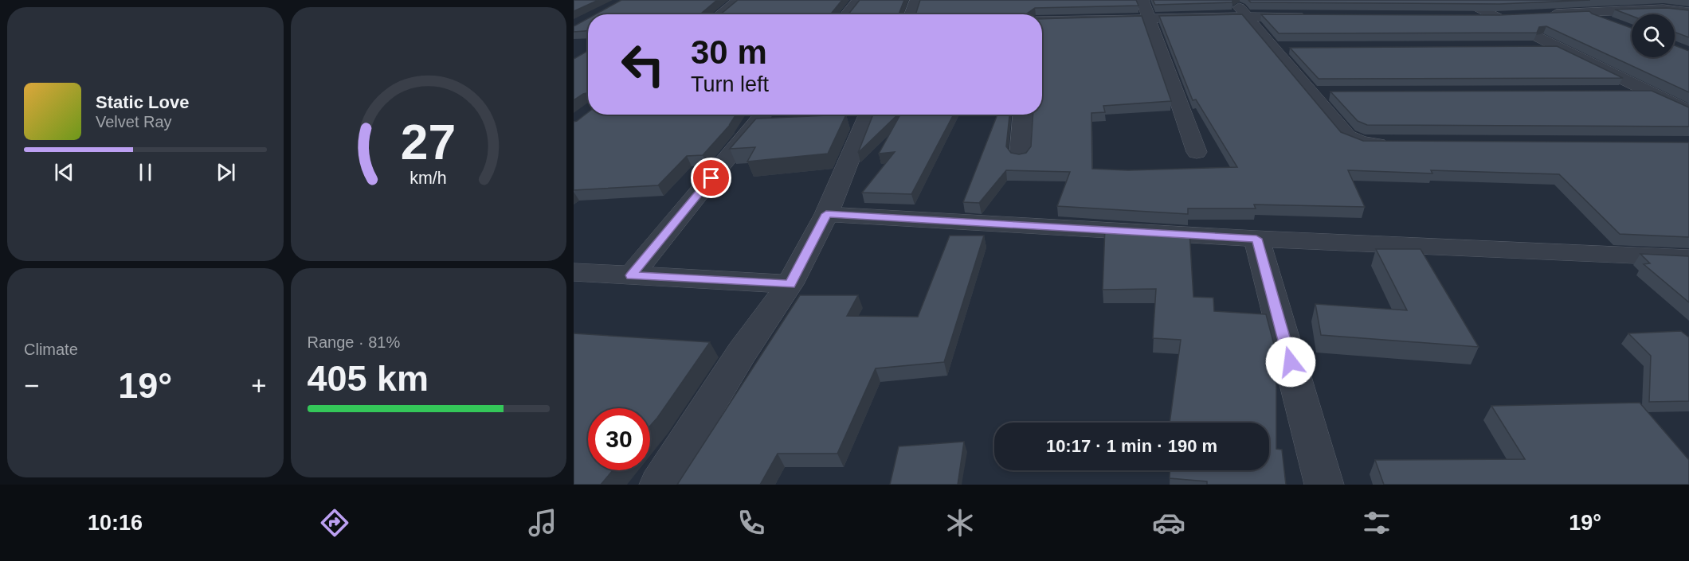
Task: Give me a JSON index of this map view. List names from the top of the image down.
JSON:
{
  "page": {
    "turn": ["30 m", "Turn left"],
    "song": ["Static Love", "Velvet Ray"],
    "tile": [
      "Climate",
      ["Range · 81%", "405 km"]
    ],
    "heat": ["−", "19°", "+"],
    "limit": "30",
    "trip": "10:17 · 1 min · 190 m",
    "tabs": ["10:16", "19°"],
    "gauge": ["27", "km/h"]
  }
}
